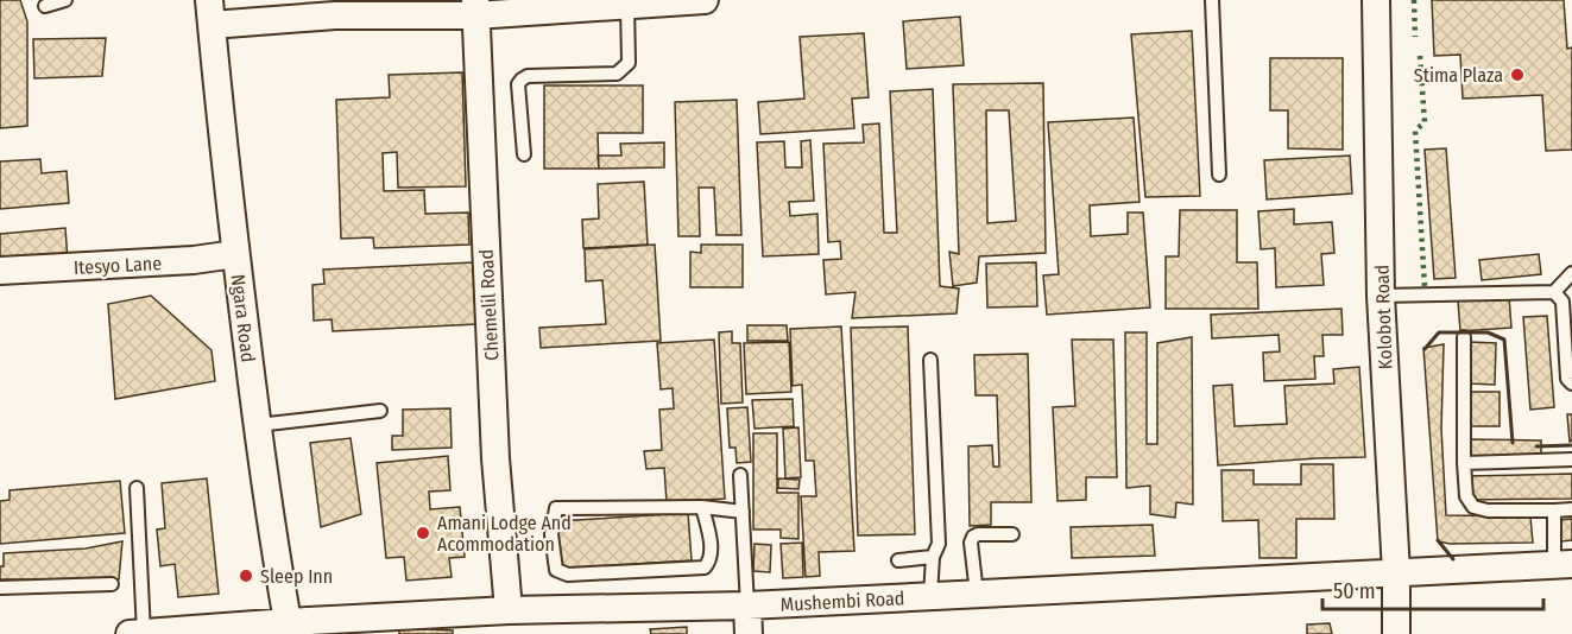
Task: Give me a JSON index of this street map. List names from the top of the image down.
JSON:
{
  "streets": {
    "street": [
      "Itesyo Lane",
      "Chemelil Road",
      "Kolobot Road",
      "Ngara Road",
      "Mushembi Road"
    ]
  },
  "crossings": [
    ["Itesyo Lane", "Ngara Road"],
    ["Chemelil Road", "Mushembi Road"],
    ["Kolobot Road", "Mushembi Road"],
    ["Ngara Road", "Mushembi Road"]
  ],
  "places": ["Stima Plaza", "Amani Lodge And Acommodation", "Sleep Inn"],
  "scale_bar": "50 m"
}
